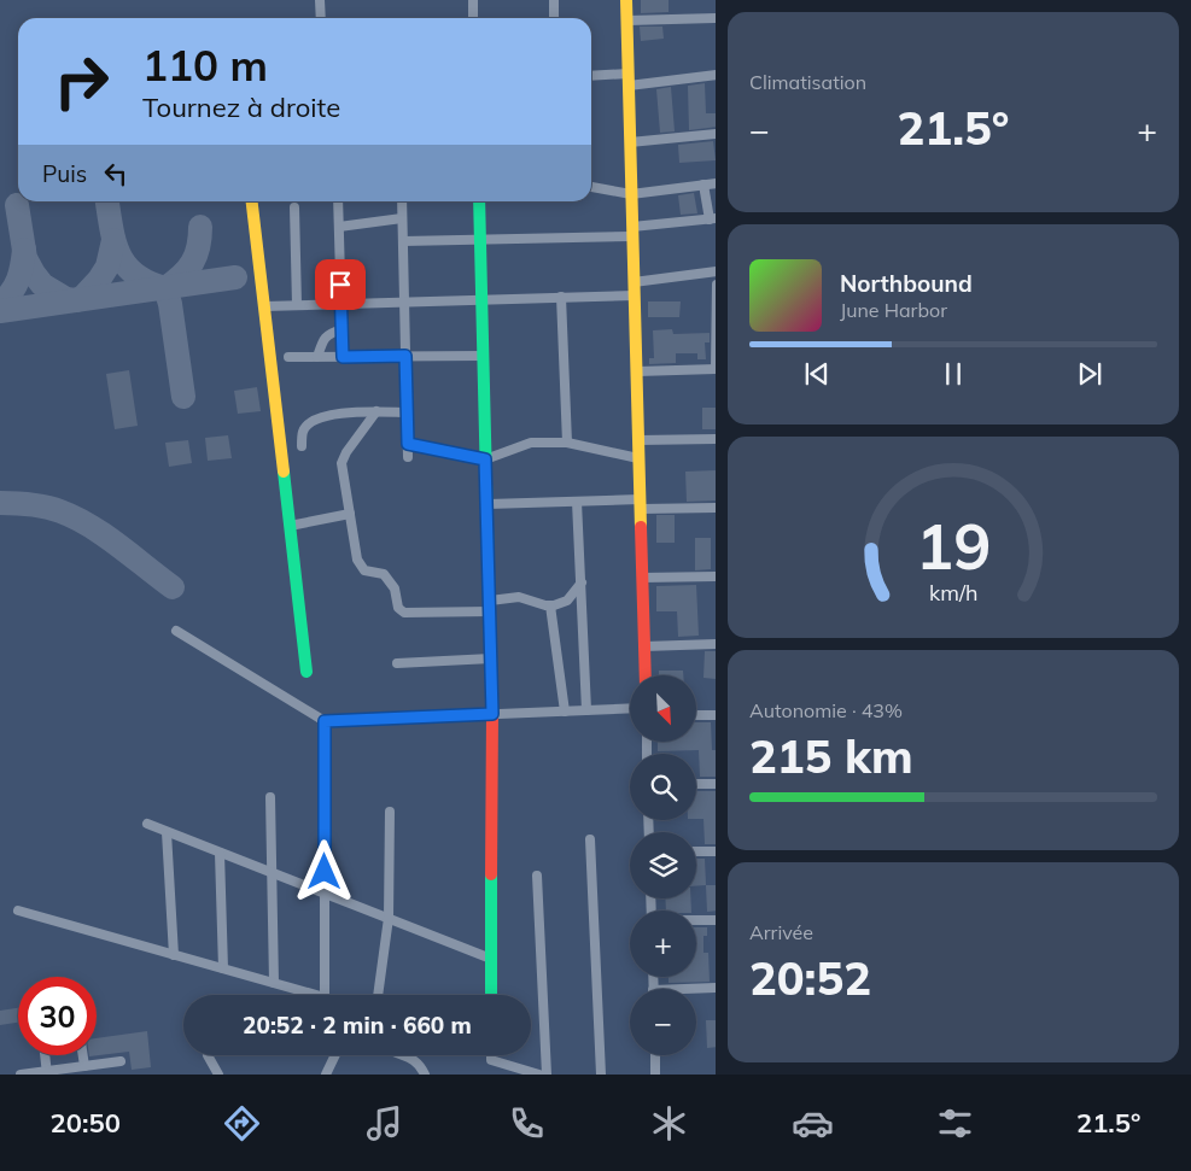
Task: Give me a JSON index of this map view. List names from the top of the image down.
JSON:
{
  "north": "bottom right",
  "page": {
    "tile": [
      "Climatisation",
      ["Autonomie · 43%", "215 km"],
      ["Arrivée", "20:52"]
    ],
    "turn": ["110 m", "Tournez à droite"],
    "heat": ["−", "21.5°", "+"],
    "then": "Puis",
    "song": ["Northbound", "June Harbor"],
    "map_buttons": ["+", "−"],
    "limit": "30",
    "trip": "20:52 · 2 min · 660 m",
    "tabs": ["20:50", "21.5°"],
    "gauge": ["19", "km/h"]
  }
}
